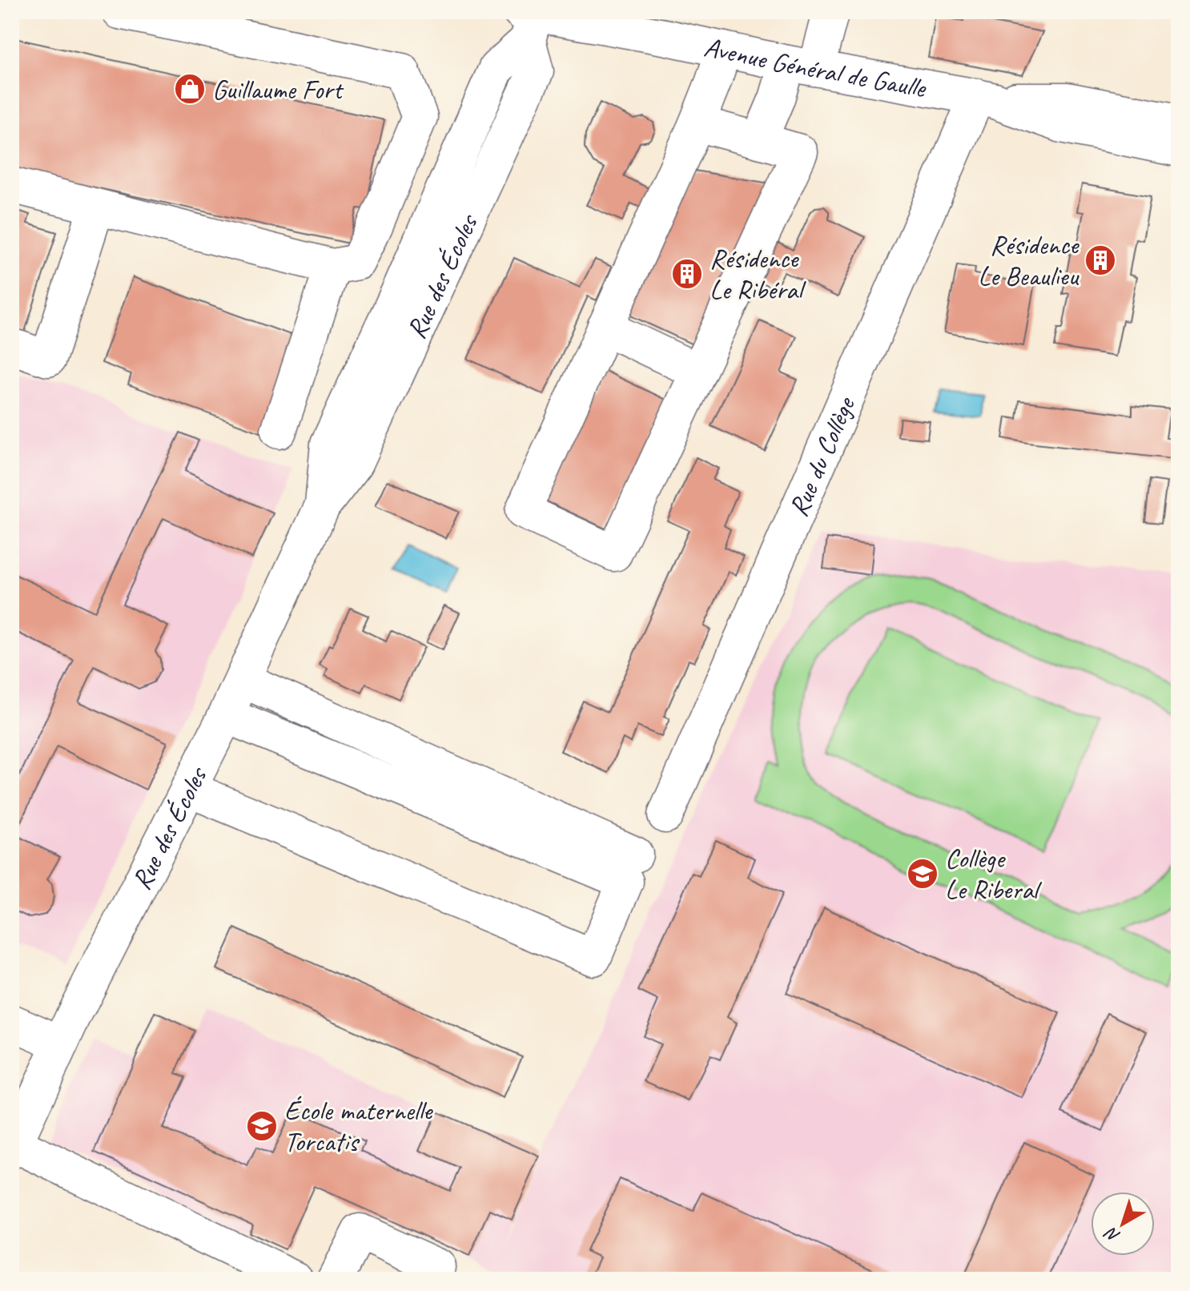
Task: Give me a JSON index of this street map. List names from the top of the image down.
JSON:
{
  "streets": {
    "street": ["Avenue Général de Gaulle", "Rue des Écoles", "Rue du Collège"]
  },
  "crossings": [
    ["Avenue Général de Gaulle", "Rue des Écoles"],
    ["Avenue Général de Gaulle", "Rue du Collège"]
  ],
  "places": {
    "shop": ["Guillaume Fort"],
    "building": ["Résidence Le Beaulieu", "Résidence Le Ribéral"],
    "school or university": ["Collège Le Riberal", "École maternelle Torcatis"]
  },
  "north": "bottom left"
}
